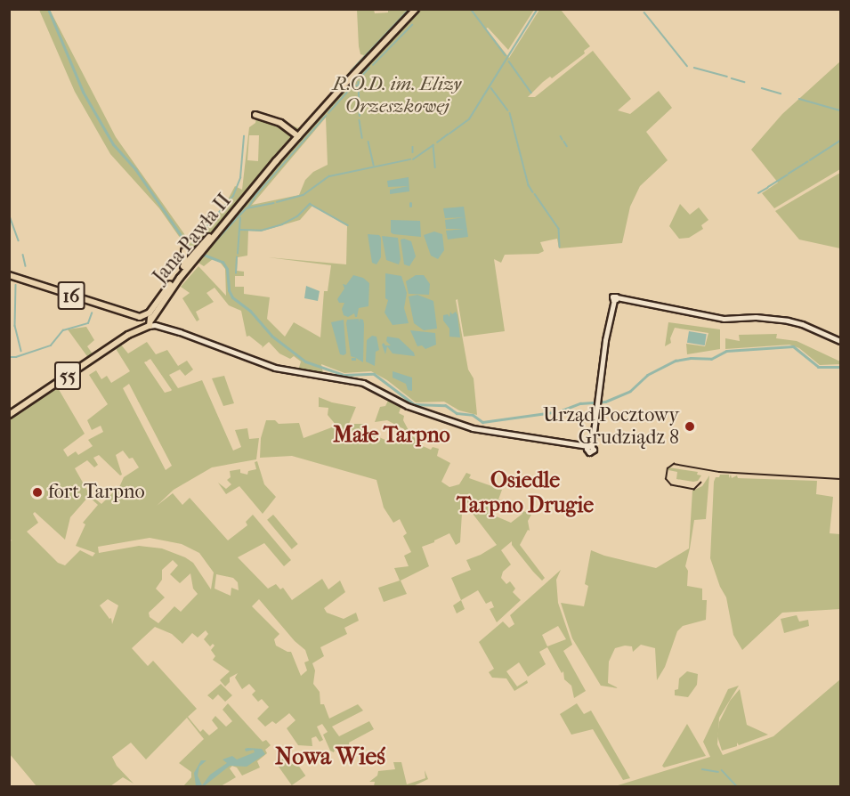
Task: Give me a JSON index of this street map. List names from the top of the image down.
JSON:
{
  "streets": {
    "main road": ["Jana Pawła II", "16", "55"]
  },
  "crossings": [
    ["Jana Pawła II", "16"],
    ["Jana Pawła II", "55"],
    ["16", "55"]
  ],
  "districts": ["Małe Tarpno", "Osiedle Tarpno Drugie", "Nowa Wieś"],
  "parks": ["R.O.D. im. Elizy Orzeszkowej"],
  "places": ["Urząd Pocztowy Grudziądz 8", "fort Tarpno"]
}
